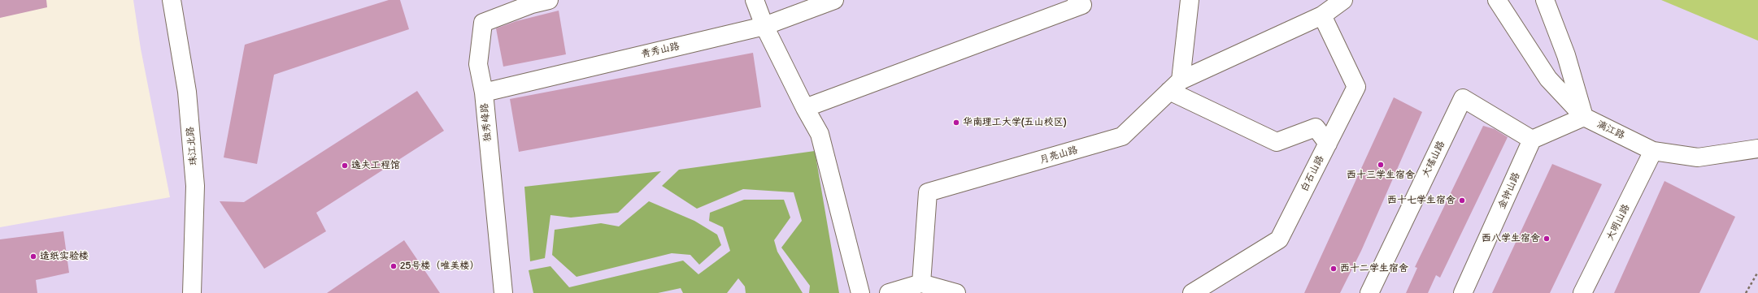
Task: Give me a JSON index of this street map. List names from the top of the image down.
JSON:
{
  "streets": {
    "street": [
      "青秀山路",
      "独秀峰路",
      "漓江路",
      "珠江北路",
      "月亮山路",
      "大瑶山路",
      "白石山路",
      "金钟山路",
      "大明山路"
    ]
  },
  "crossings": [
    ["青秀山路", "独秀峰路"],
    ["漓江路", "大明山路"],
    ["大瑶山路", "金钟山路"]
  ],
  "places": [
    "华南理工大学(五山校区)",
    "西十三学生宿舍",
    "逸夫工程馆",
    "西十七学生宿舍",
    "西八学生宿舍",
    "造纸实验楼",
    "25号楼（唯美楼）",
    "西十二学生宿舍"
  ]
}
